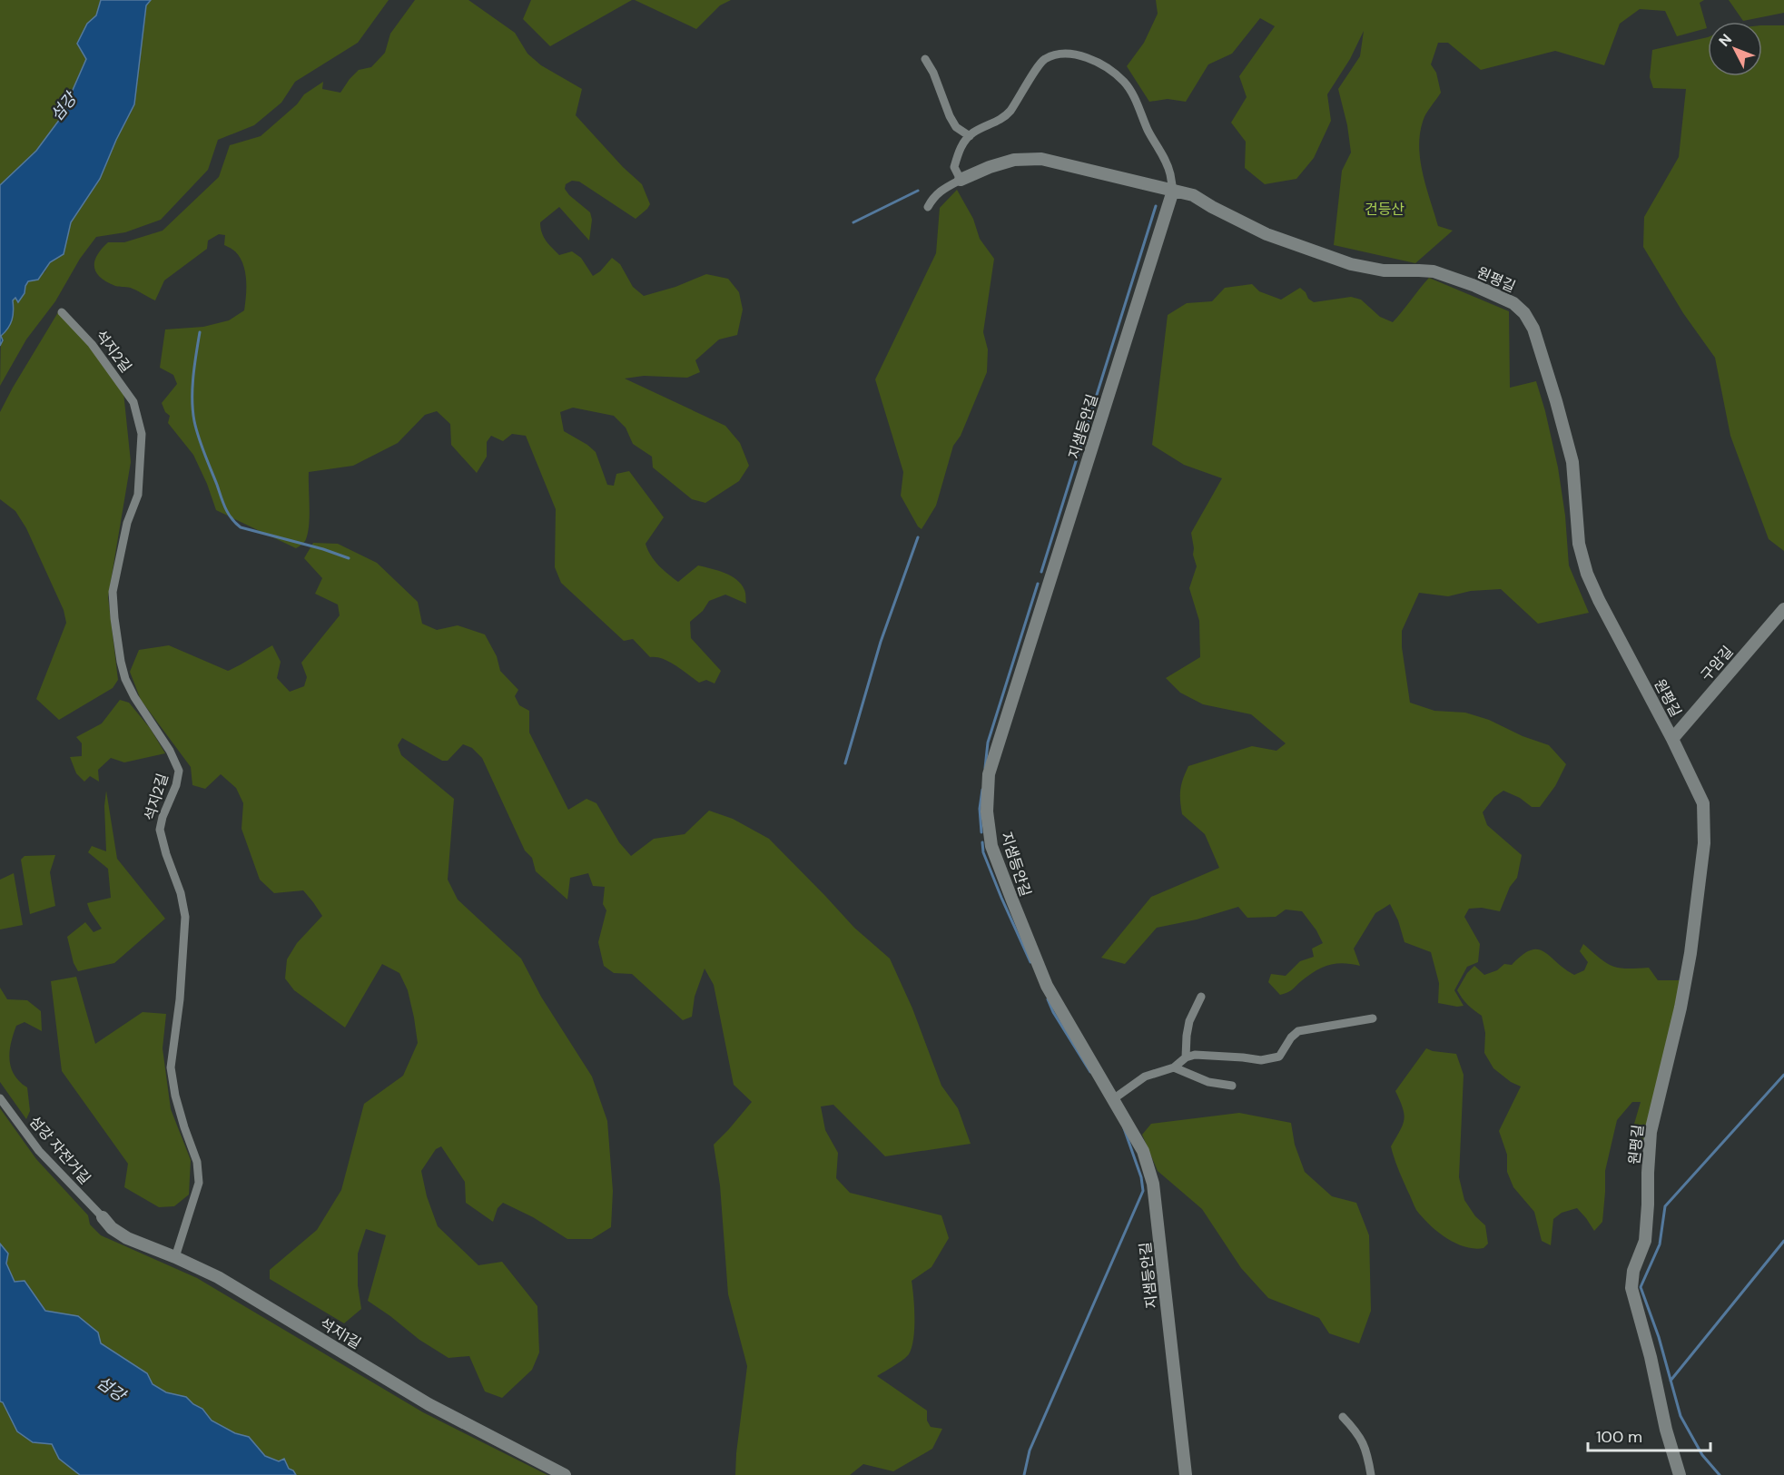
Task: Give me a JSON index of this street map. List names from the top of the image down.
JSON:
{
  "streets": {
    "street": [
      "원평길",
      "석지2길",
      "지샘등안길",
      "구암길",
      "섬강 자전거길",
      "석지1길"
    ]
  },
  "crossings": [
    ["원평길", "지샘등안길"],
    ["원평길", "구암길"],
    ["석지2길", "석지1길"],
    ["섬강 자전거길", "석지1길"]
  ],
  "water": ["섬강"],
  "parks": ["건등산"],
  "scale_bar": "100 m",
  "north": "top left"
}
